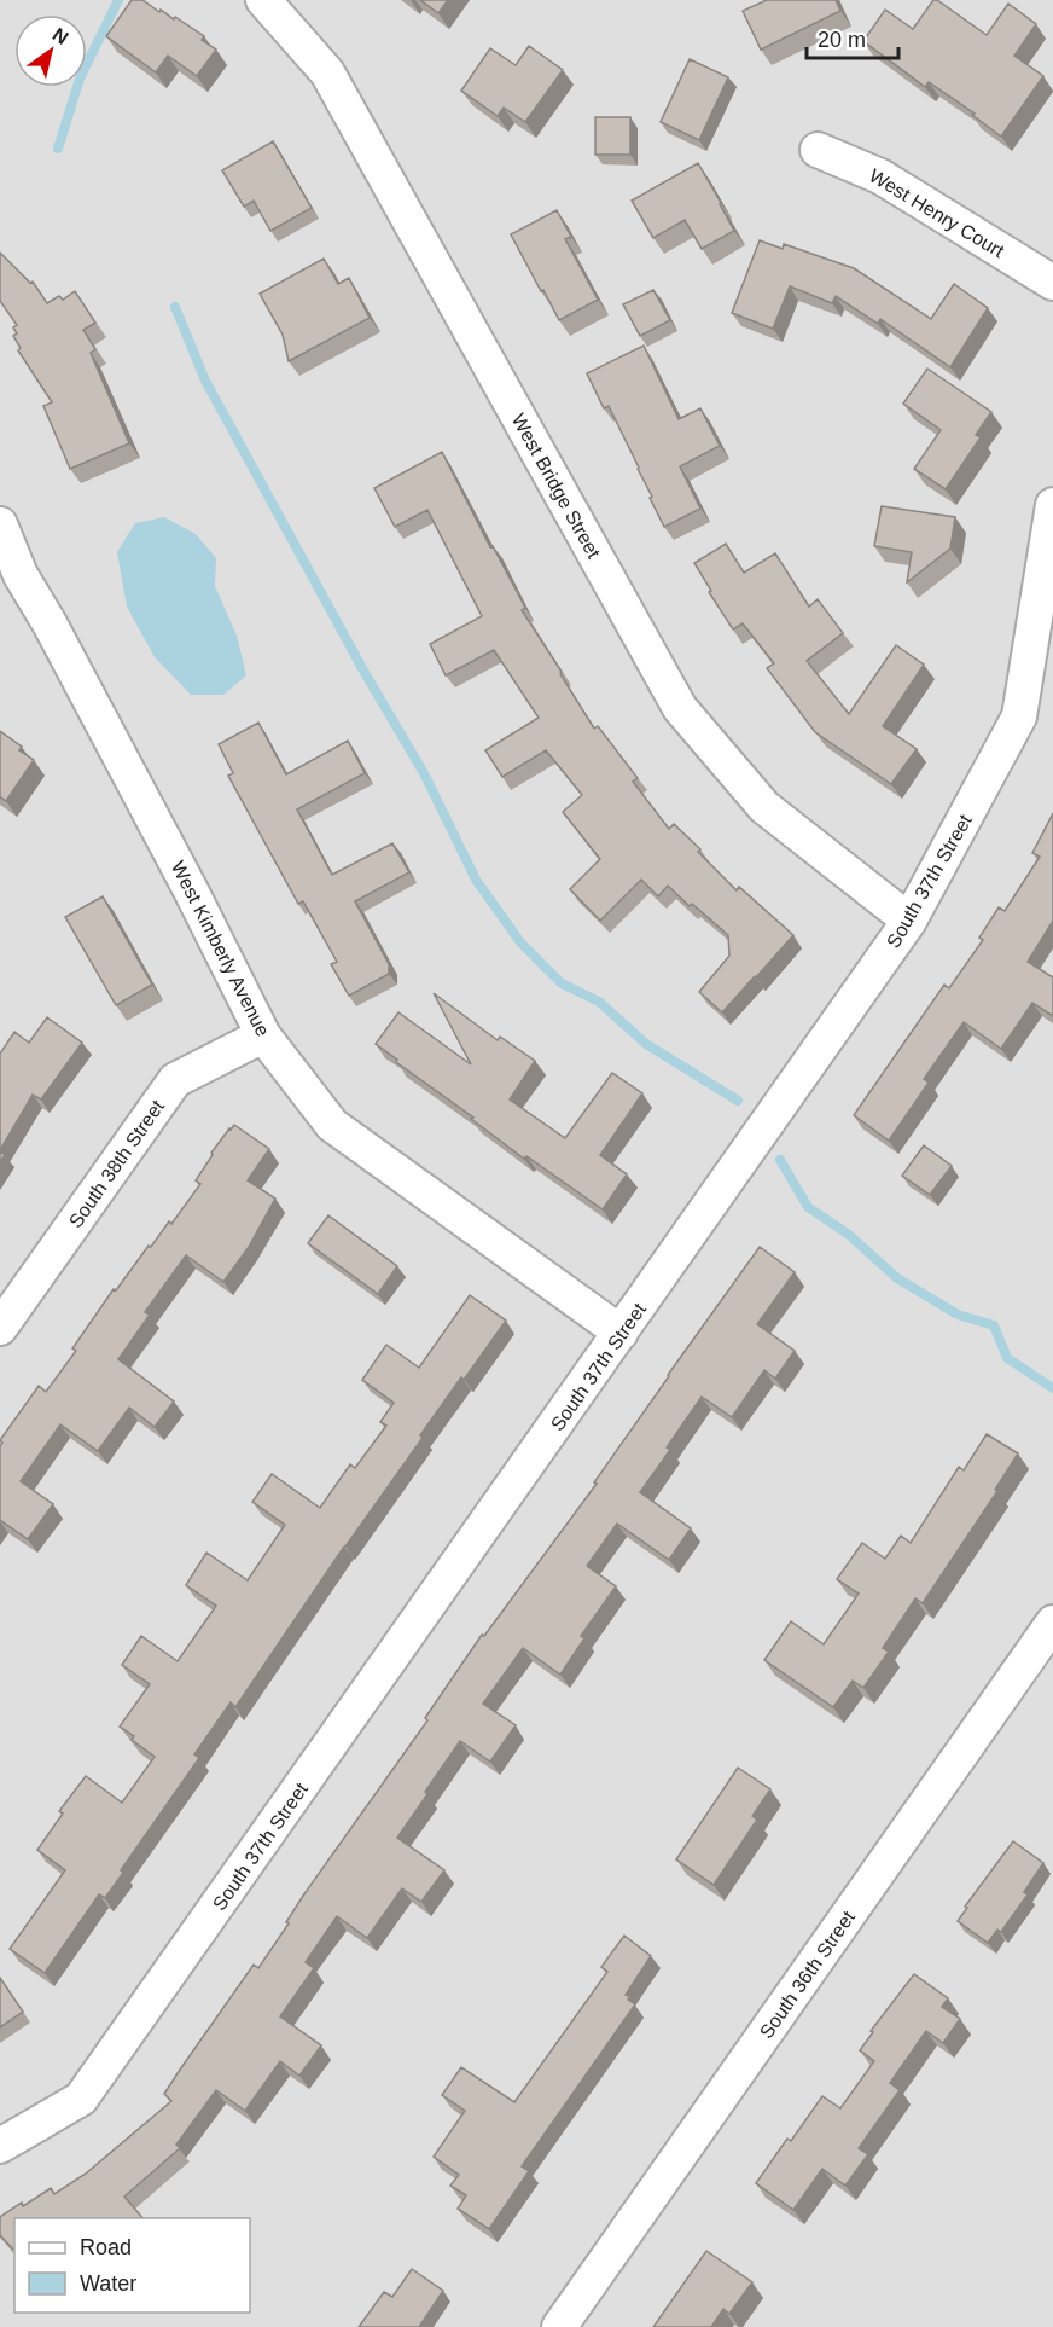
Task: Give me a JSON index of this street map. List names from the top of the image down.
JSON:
{
  "streets": {
    "street": [
      "West Henry Court",
      "West Bridge Street",
      "South 37th Street",
      "West Kimberly Avenue",
      "South 38th Street",
      "South 36th Street"
    ]
  },
  "crossings": [
    ["West Bridge Street", "South 37th Street"],
    ["South 37th Street", "West Kimberly Avenue"],
    ["West Kimberly Avenue", "South 38th Street"]
  ],
  "legend": ["Road", "Water"],
  "scale_bar": "20 m",
  "north": "top right"
}
